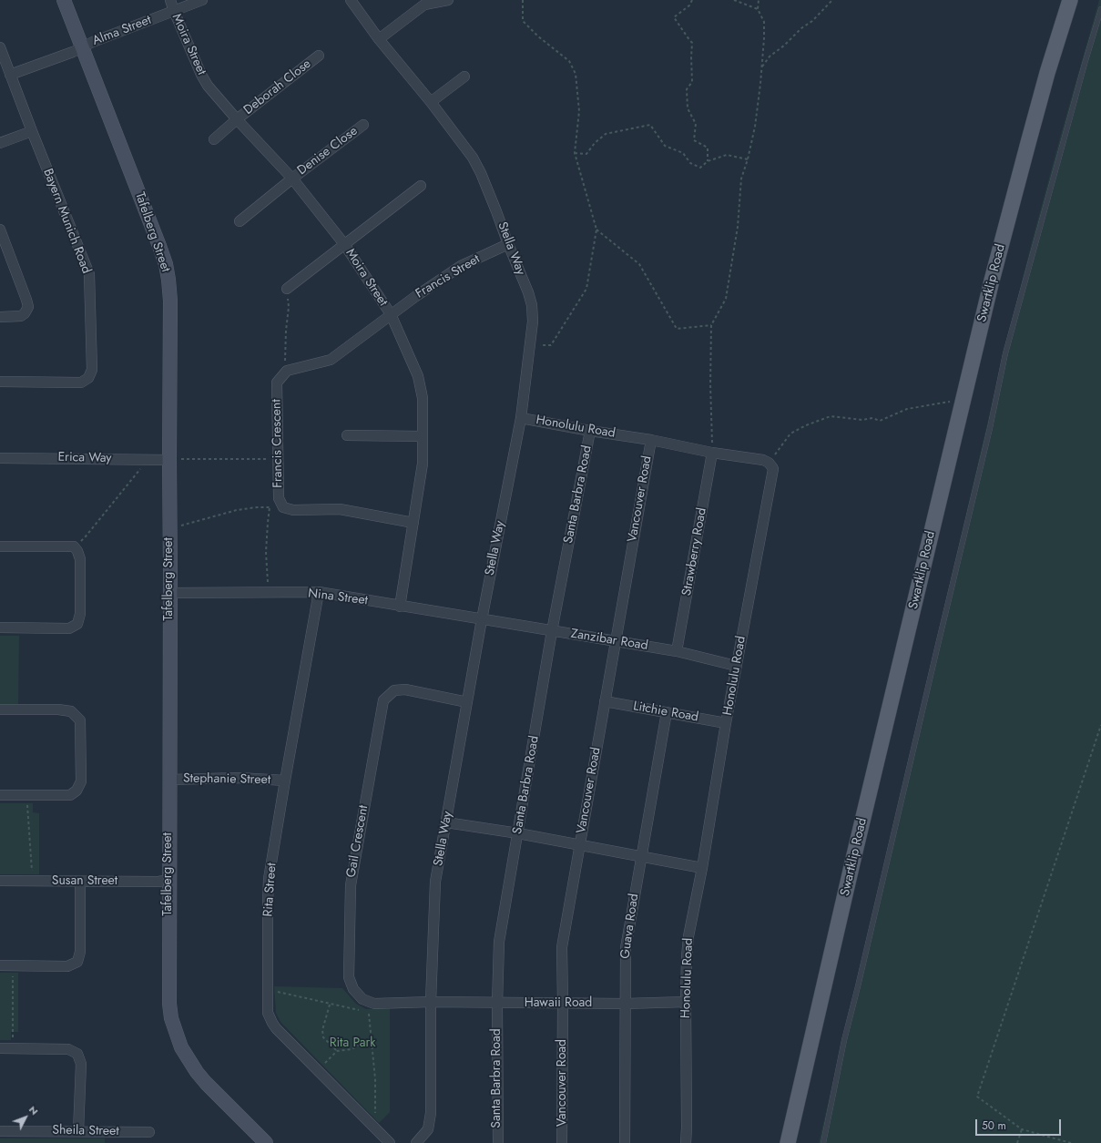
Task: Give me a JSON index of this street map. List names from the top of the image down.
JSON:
{
  "streets": {
    "main road": ["Swartklip Road"],
    "street": [
      "Alma Street",
      "Moira Street",
      "Deborah Close",
      "Denise Close",
      "Bayern Munich Road",
      "Tafelberg Street",
      "Stella Way",
      "Francis Street",
      "Honolulu Road",
      "Francis Crescent",
      "Erica Way",
      "Santa Barbra Road",
      "Vancouver Road",
      "Strawberry Road",
      "Nina Street",
      "Zanzibar Road",
      "Litchie Road",
      "Stephanie Street",
      "Gail Crescent",
      "Susan Street",
      "Rita Street",
      "Guava Road",
      "Hawaii Road",
      "Sheila Street"
    ]
  },
  "crossings": [
    ["Alma Street", "Moira Street"],
    ["Alma Street", "Bayern Munich Road"],
    ["Alma Street", "Tafelberg Street"],
    ["Moira Street", "Deborah Close"],
    ["Moira Street", "Denise Close"],
    ["Moira Street", "Francis Street"],
    ["Moira Street", "Francis Crescent"],
    ["Moira Street", "Nina Street"],
    ["Tafelberg Street", "Erica Way"],
    ["Tafelberg Street", "Nina Street"],
    ["Tafelberg Street", "Stephanie Street"],
    ["Tafelberg Street", "Susan Street"],
    ["Stella Way", "Francis Street"],
    ["Stella Way", "Honolulu Road"],
    ["Stella Way", "Nina Street"],
    ["Stella Way", "Zanzibar Road"],
    ["Stella Way", "Gail Crescent"],
    ["Stella Way", "Hawaii Road"],
    ["Honolulu Road", "Santa Barbra Road"],
    ["Honolulu Road", "Vancouver Road"],
    ["Honolulu Road", "Strawberry Road"],
    ["Honolulu Road", "Zanzibar Road"],
    ["Honolulu Road", "Litchie Road"],
    ["Honolulu Road", "Hawaii Road"],
    ["Santa Barbra Road", "Zanzibar Road"],
    ["Santa Barbra Road", "Hawaii Road"],
    ["Vancouver Road", "Zanzibar Road"],
    ["Vancouver Road", "Litchie Road"],
    ["Vancouver Road", "Hawaii Road"],
    ["Strawberry Road", "Zanzibar Road"],
    ["Nina Street", "Zanzibar Road"],
    ["Nina Street", "Rita Street"],
    ["Litchie Road", "Guava Road"],
    ["Stephanie Street", "Rita Street"],
    ["Gail Crescent", "Hawaii Road"],
    ["Guava Road", "Hawaii Road"]
  ],
  "parks": ["Rita Park"],
  "scale_bar": "50 m",
  "north": "top right"
}
